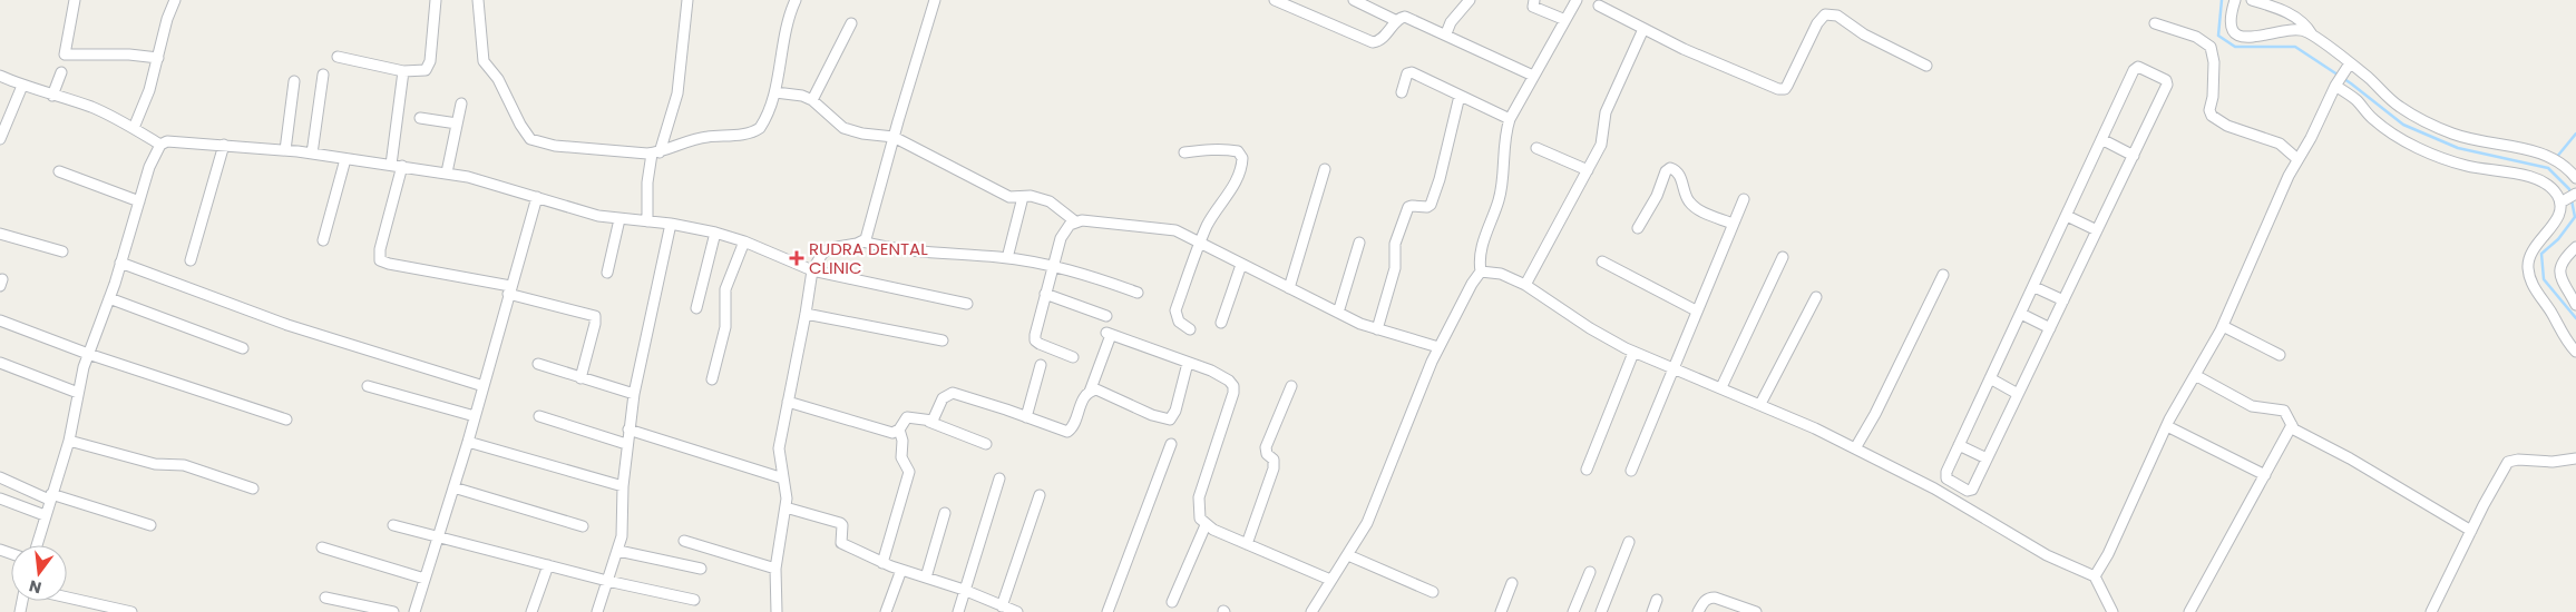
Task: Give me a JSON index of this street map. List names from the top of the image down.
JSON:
{
  "places": {
    "health": ["RUDRA DENTAL CLINIC"]
  },
  "north": "bottom"
}
